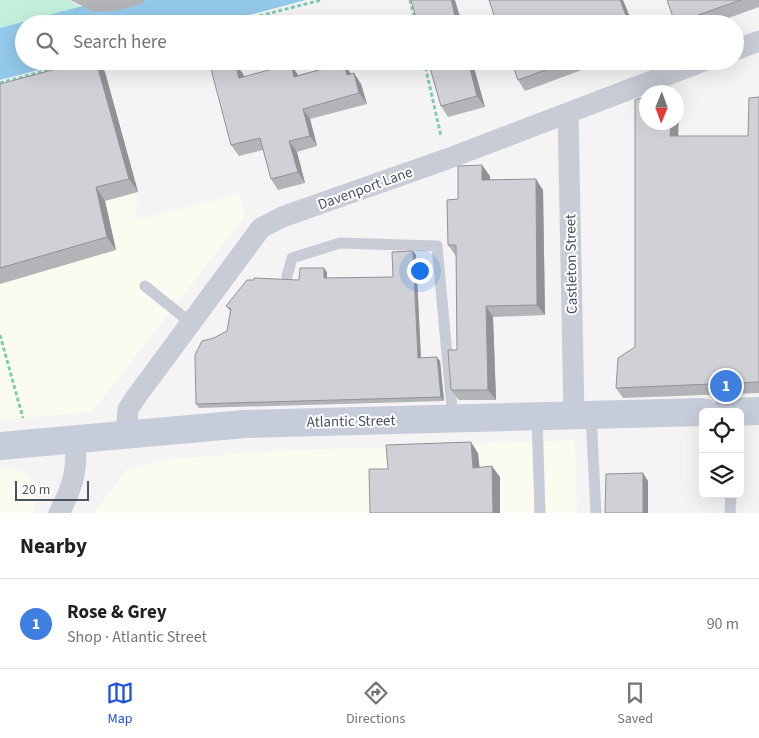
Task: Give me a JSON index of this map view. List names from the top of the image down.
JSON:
{
  "streets": {
    "street": ["Davenport Lane", "Castleton Street", "Atlantic Street"]
  },
  "crossings": [
    ["Davenport Lane", "Castleton Street"],
    ["Davenport Lane", "Atlantic Street"],
    ["Castleton Street", "Atlantic Street"]
  ],
  "scale_bar": "20 m",
  "north": "bottom",
  "page": {
    "search": "Search here",
    "pins": "1",
    "scale": "20 m",
    "heading": "Nearby",
    "list": [
      {
        "mark": "1",
        "name": "Rose & Grey",
        "note": "Shop · Atlantic Street",
        "value": "90 m"
      }
    ],
    "nav": ["Map", "Directions", "Saved"]
  }
}
